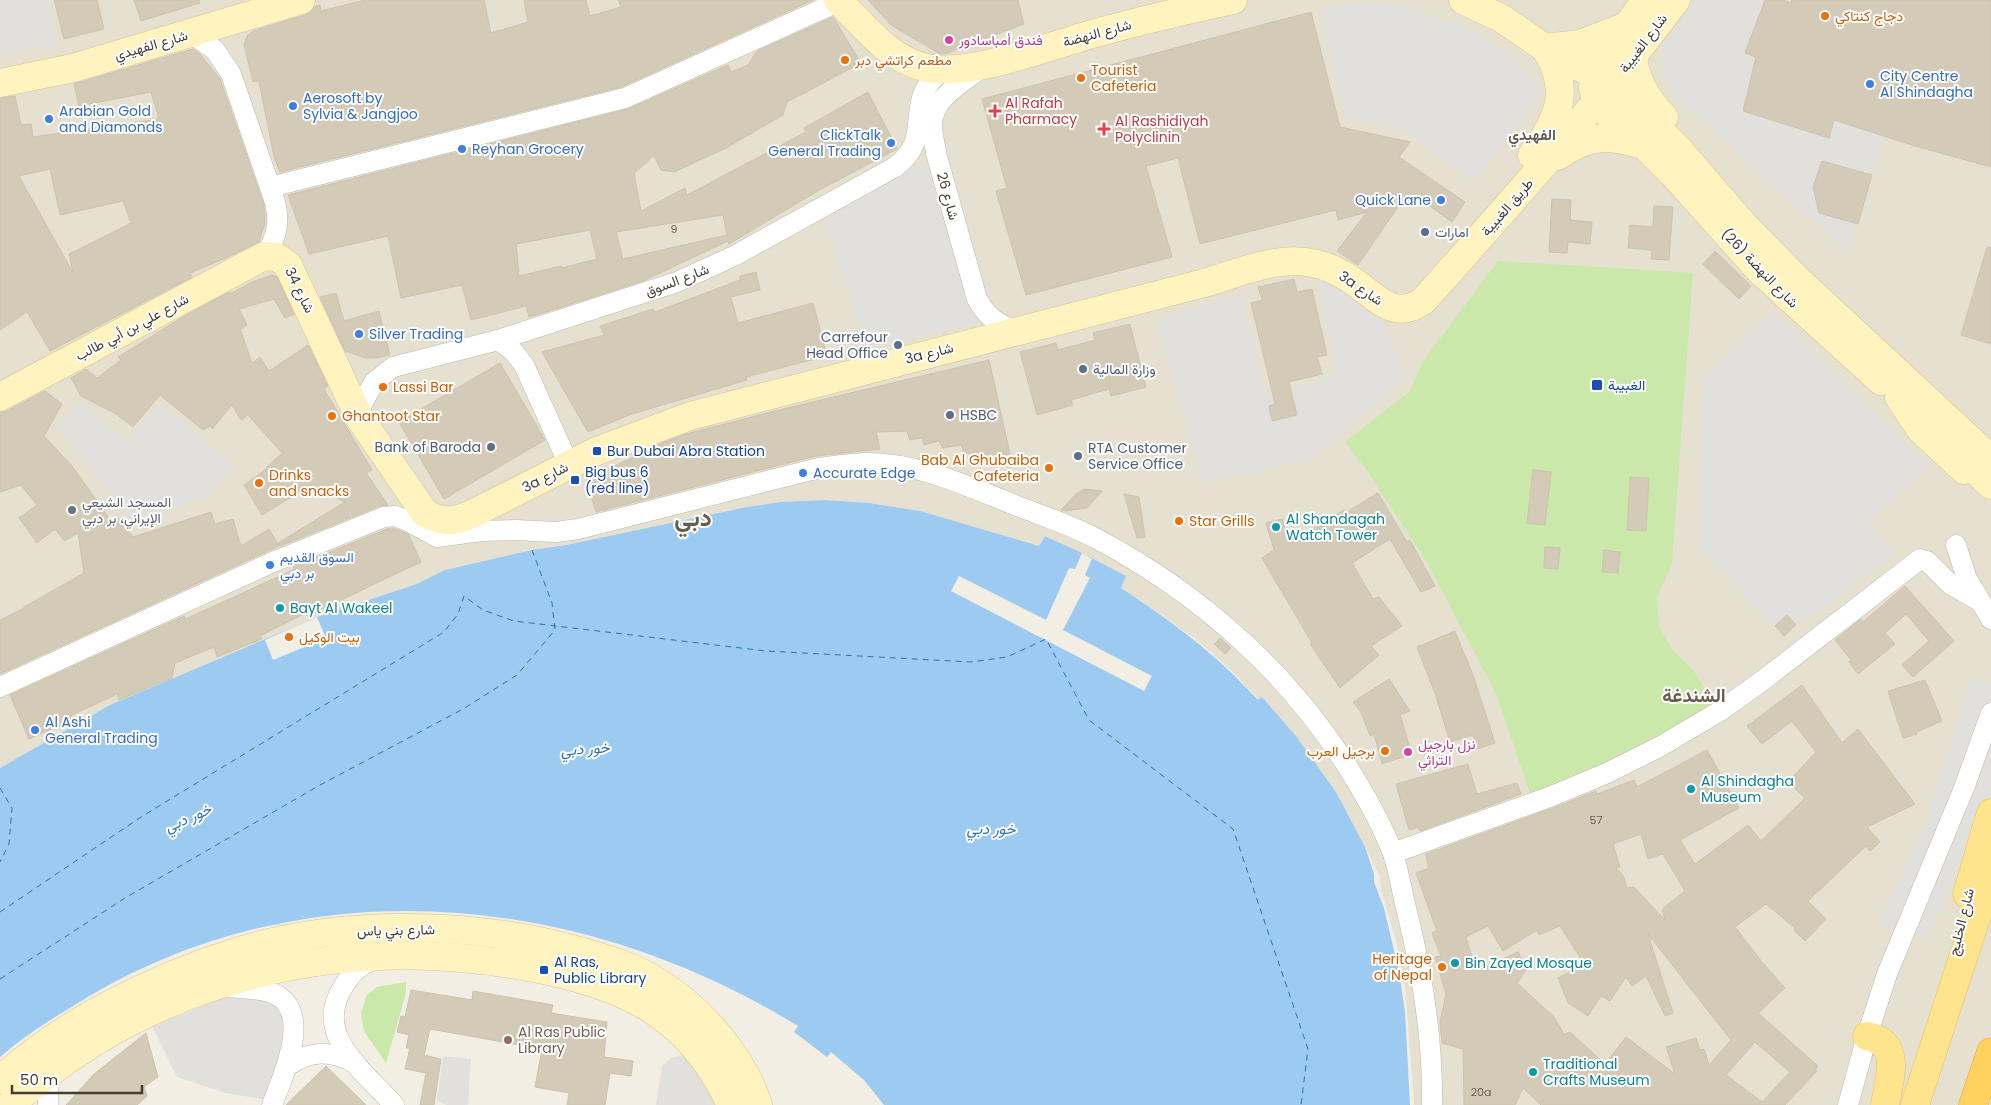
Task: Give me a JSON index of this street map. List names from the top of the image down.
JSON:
{
  "streets": {
    "main road": ["شارع الخليج"],
    "street": [
      "شارع النهضة",
      "شارع الغبيبة",
      "شارع الفهيدي",
      "شارع 26",
      "طريق الغبيبة",
      "شارع النهضة (26)",
      "شارع السوق",
      "3a شارع",
      "شارع 34",
      "شارع علي بن أبي طالب",
      "شارع بني ياس"
    ]
  },
  "crossings": [
    ["شارع النهضة", "شارع 26"],
    ["شارع النهضة", "شارع السوق"],
    ["شارع الغبيبة", "طريق الغبيبة"],
    ["شارع الغبيبة", "شارع النهضة (26)"],
    ["شارع 26", "3a شارع"],
    ["طريق الغبيبة", "شارع النهضة (26)"],
    ["طريق الغبيبة", "3a شارع"],
    ["شارع السوق", "شارع 34"],
    ["3a شارع", "شارع 34"],
    ["شارع 34", "شارع علي بن أبي طالب"]
  ],
  "districts": ["الفهيدي", "دبي", "الشندغة"],
  "water": ["خور دبي"],
  "places": {
    "other": [
      "دجاج كنتاكي",
      "فندق أمباسادور",
      "مطعم كراتشي دبر",
      "Tourist Cafeteria",
      "City Centre Al Shindagha",
      "Aerosoft by Sylvia & Jangjoo",
      "Arabian Gold and Diamonds",
      "ClickTalk General Trading",
      "Reyhan Grocery",
      "Quick Lane",
      "امارات",
      "Silver Trading",
      "Carrefour Head Office",
      "وزارة المالية",
      "Lassi Bar",
      "HSBC",
      "Ghantoot Star",
      "Bank of Baroda",
      "RTA Customer Service Office",
      "Bab Al Ghubaiba Cafeteria",
      "Accurate Edge",
      "Drinks and snacks",
      "المسجد الشيعي الإيراني، بر دبي",
      "Star Grills",
      "Al Shandagah Watch Tower",
      "السوق القديم بر دبي",
      "Bayt Al Wakeel",
      "بيت الوكيل",
      "Al Ashi General Trading",
      "برجيل العرب",
      "نزل بارجيل التراثي",
      "Al Shindagha Museum",
      "Bin Zayed Mosque",
      "Heritage of Nepal",
      "Al Ras Public Library",
      "Traditional Crafts Museum"
    ],
    "health": ["Al Rafah Pharmacy", "Al Rashidiyah Polyclinin"],
    "transit": [
      "الغبيبة",
      "Bur Dubai Abra Station",
      "Big bus 6 (red line)",
      "Al Ras, Public Library"
    ]
  },
  "house_numbers": ["9", "57", "20a"],
  "scale_bar": "50 m"
}
